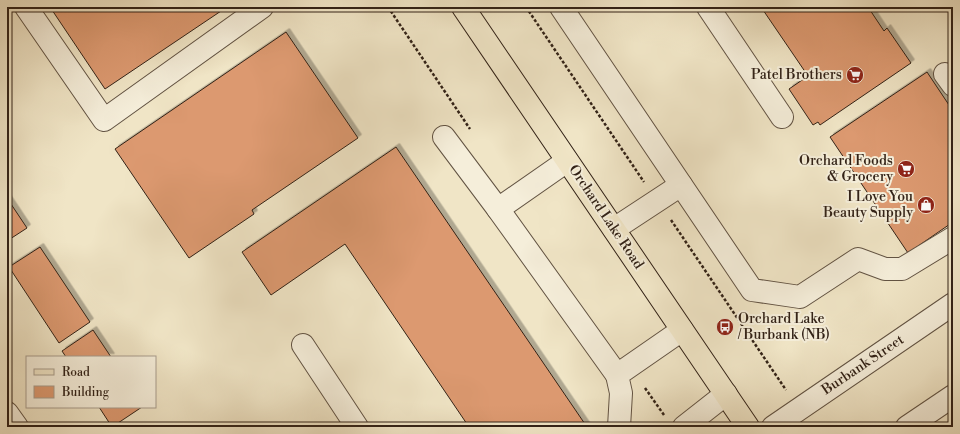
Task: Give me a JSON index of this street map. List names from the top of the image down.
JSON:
{
  "streets": {
    "main road": ["Orchard Lake Road"],
    "street": ["Burbank Street"]
  },
  "places": {
    "supermarket": ["Patel Brothers", "Orchard Foods & Grocery"],
    "shop": ["I Love You Beauty Supply"],
    "bus stop": ["Orchard Lake / Burbank (NB)"]
  },
  "legend": ["Road", "Building"]
}
